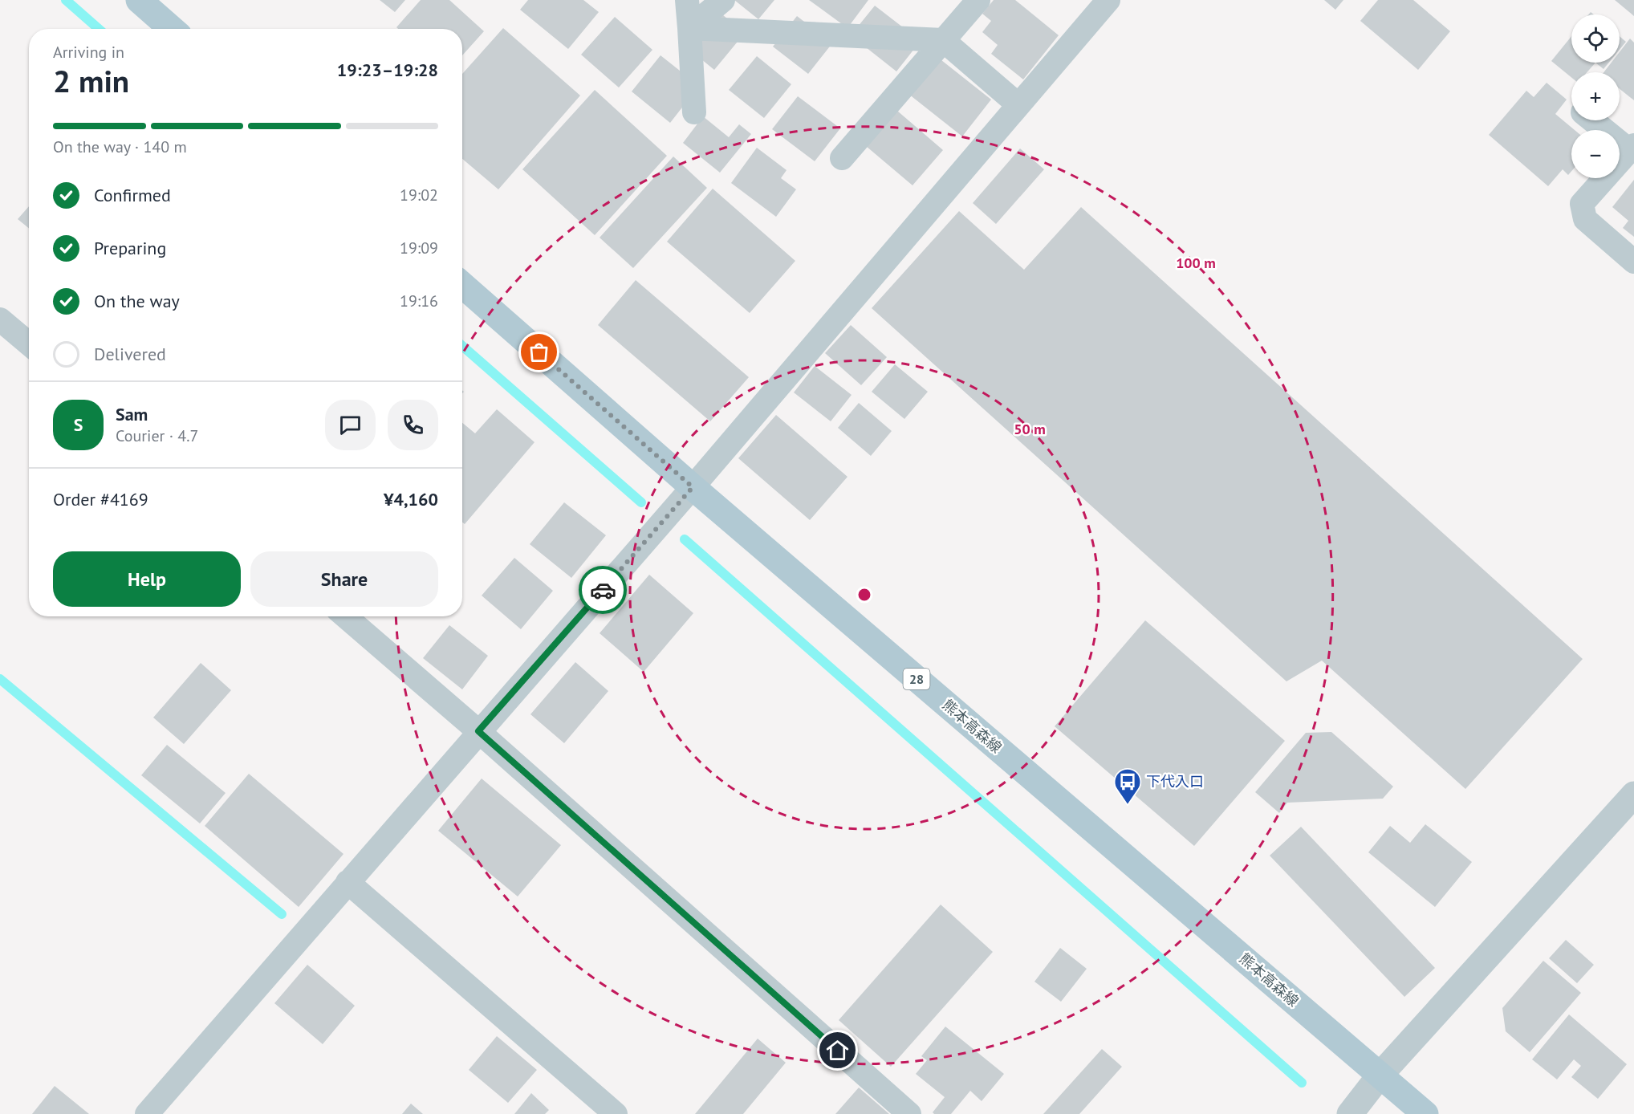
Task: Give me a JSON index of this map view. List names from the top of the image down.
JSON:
{
  "streets": {
    "main road": ["28", "熊本高森線"]
  },
  "places": {
    "bus stop": ["下代入口"]
  },
  "page": {
    "map_buttons": ["+", "−"],
    "heading": ["2 min", "Arriving in", "19:23–19:28"],
    "panel": [
      "Sam",
      "Courier · 4.7",
      "Order #4169",
      "¥4,160"
    ],
    "bar": "On the way · 140 m",
    "list": [
      ["Confirmed", "19:02"],
      ["Preparing", "19:09"],
      ["On the way", "19:16"],
      "Delivered"
    ],
    "round": "S",
    "buttons": ["Help", "Share"]
  },
  "rings": ["100 m", "50 m"]
}
